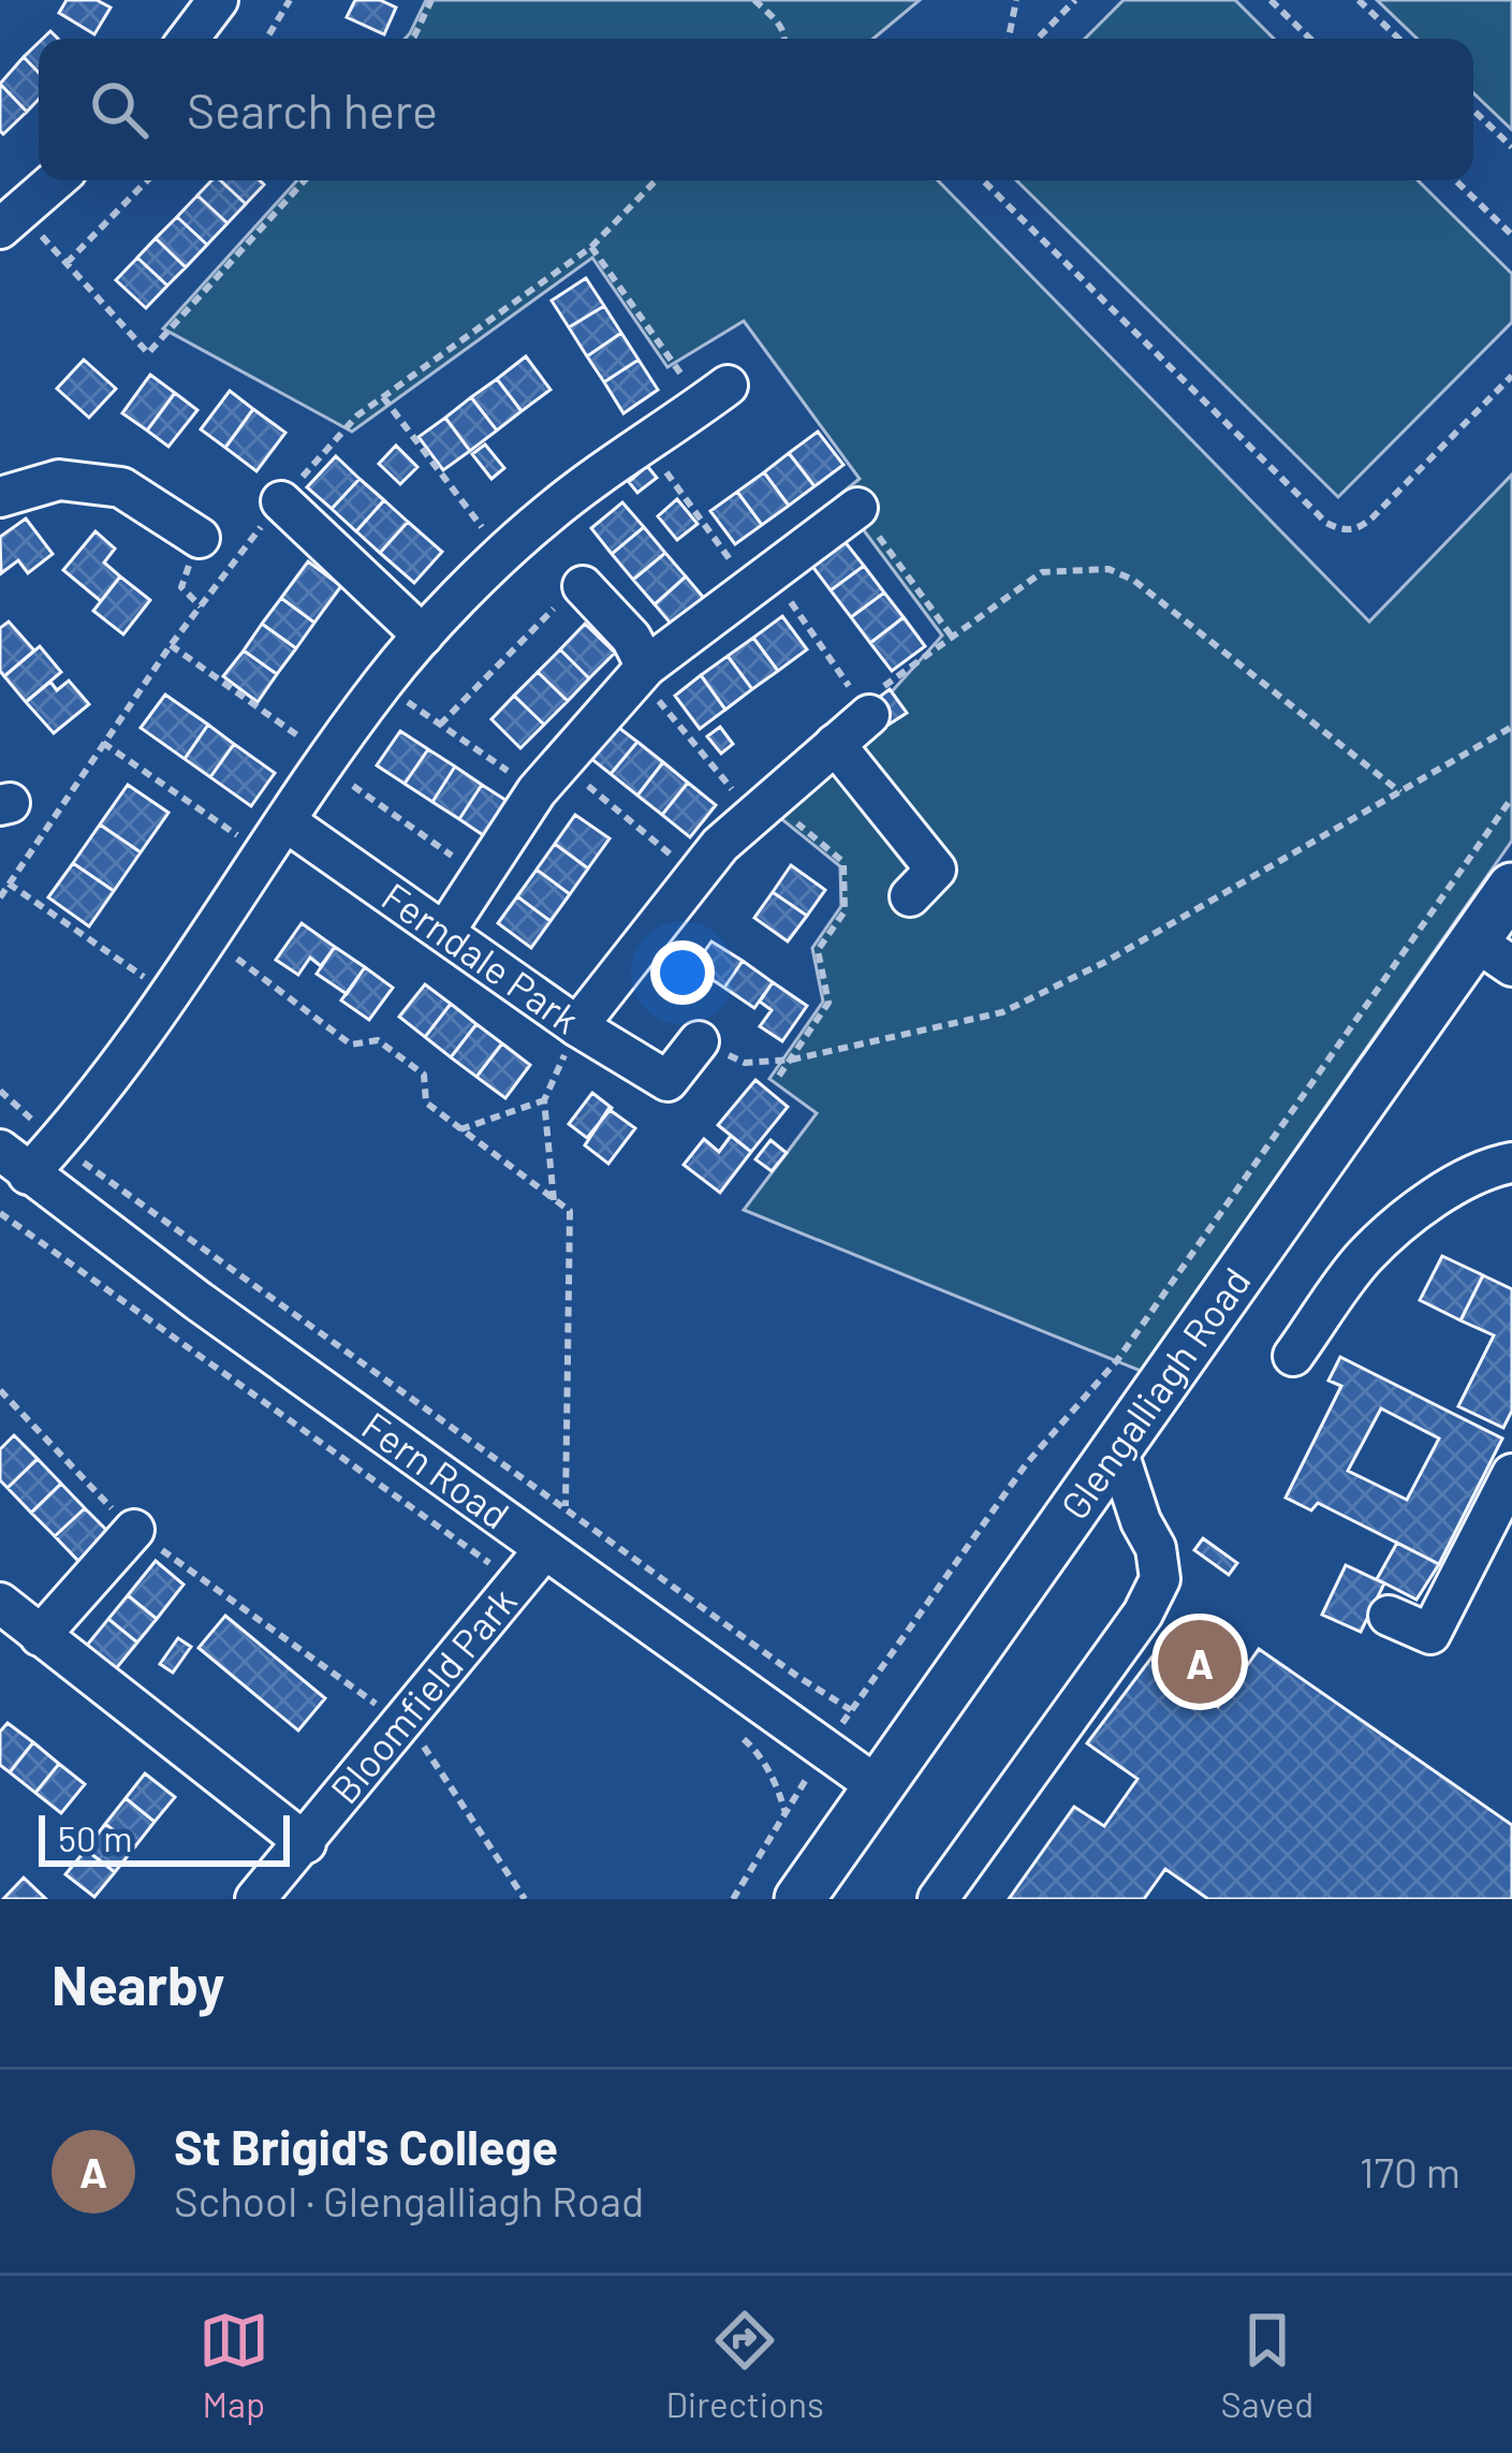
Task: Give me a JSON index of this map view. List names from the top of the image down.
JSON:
{
  "streets": {
    "main road": ["Glengalliagh Road"],
    "street": ["Ferndale Park", "Fern Road", "Bloomfield Park"]
  },
  "crossings": [
    ["Glengalliagh Road", "Fern Road"],
    ["Fern Road", "Bloomfield Park"]
  ],
  "scale_bar": "50 m",
  "page": {
    "search": "Search here",
    "pins": "A",
    "scale": "50 m",
    "heading": "Nearby",
    "list": [
      {
        "mark": "A",
        "name": "St Brigid's College",
        "note": "School · Glengalliagh Road",
        "value": "170 m"
      }
    ],
    "nav": ["Map", "Directions", "Saved"]
  }
}
